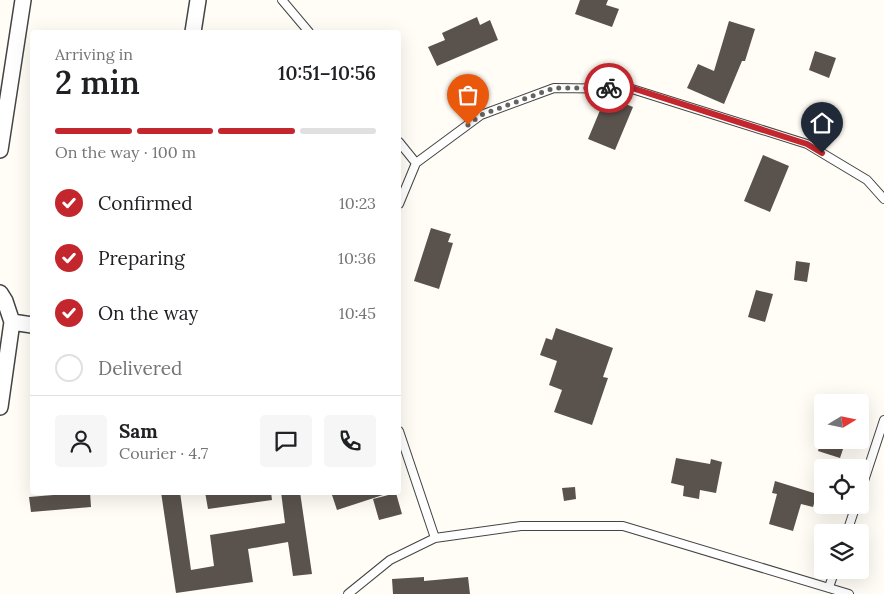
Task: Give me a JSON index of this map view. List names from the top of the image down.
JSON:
{
  "north": "right",
  "page": {
    "heading": ["2 min", "Arriving in", "10:51–10:56"],
    "panel": ["Sam", "Courier · 4.7"],
    "bar": "On the way · 100 m",
    "list": [
      ["Confirmed", "10:23"],
      ["Preparing", "10:36"],
      ["On the way", "10:45"],
      "Delivered"
    ]
  }
}
